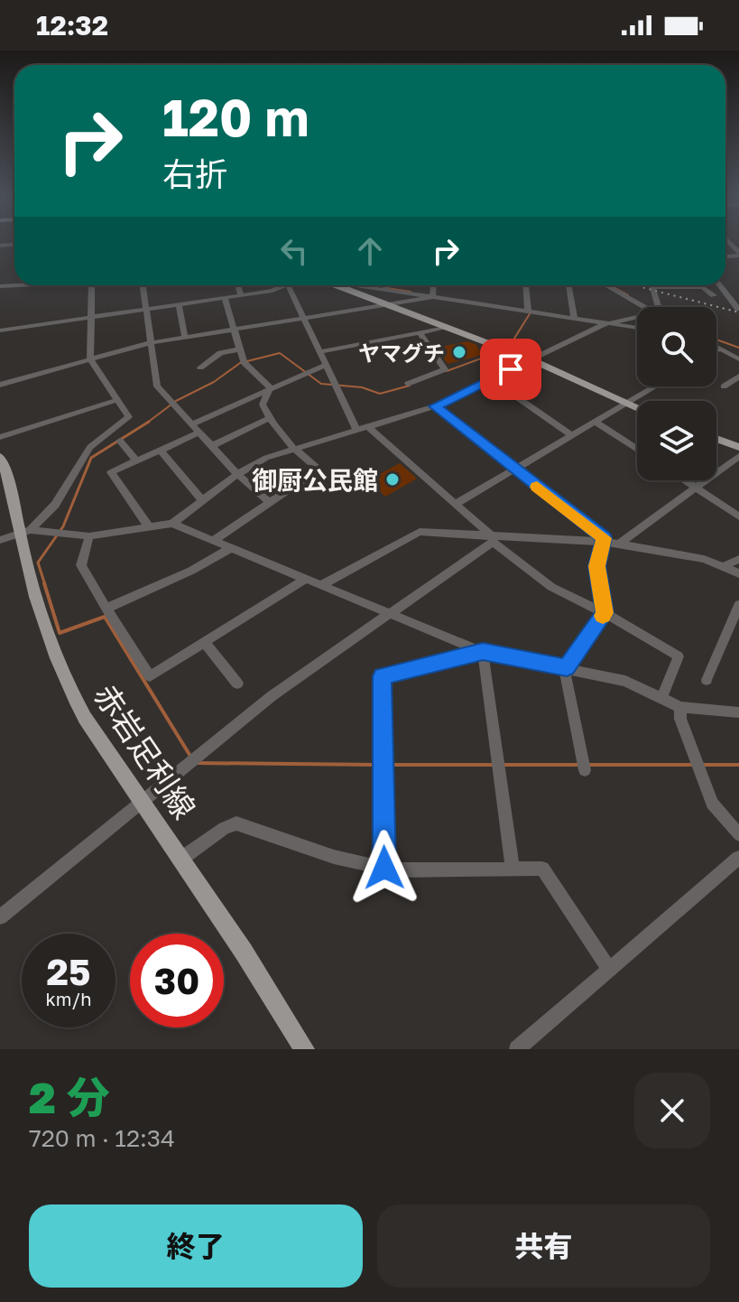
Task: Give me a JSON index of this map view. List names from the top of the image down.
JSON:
{
  "streets": {
    "main road": ["赤岩足利線"]
  },
  "places": ["ヤマグチ", "御厨公民館"],
  "page": {
    "status": "12:32",
    "turn": ["120 m", "右折"],
    "speed": "25 km/h",
    "limit": "30",
    "heading": ["2 分", "720 m · 12:34"],
    "buttons": ["終了", "共有"]
  }
}
